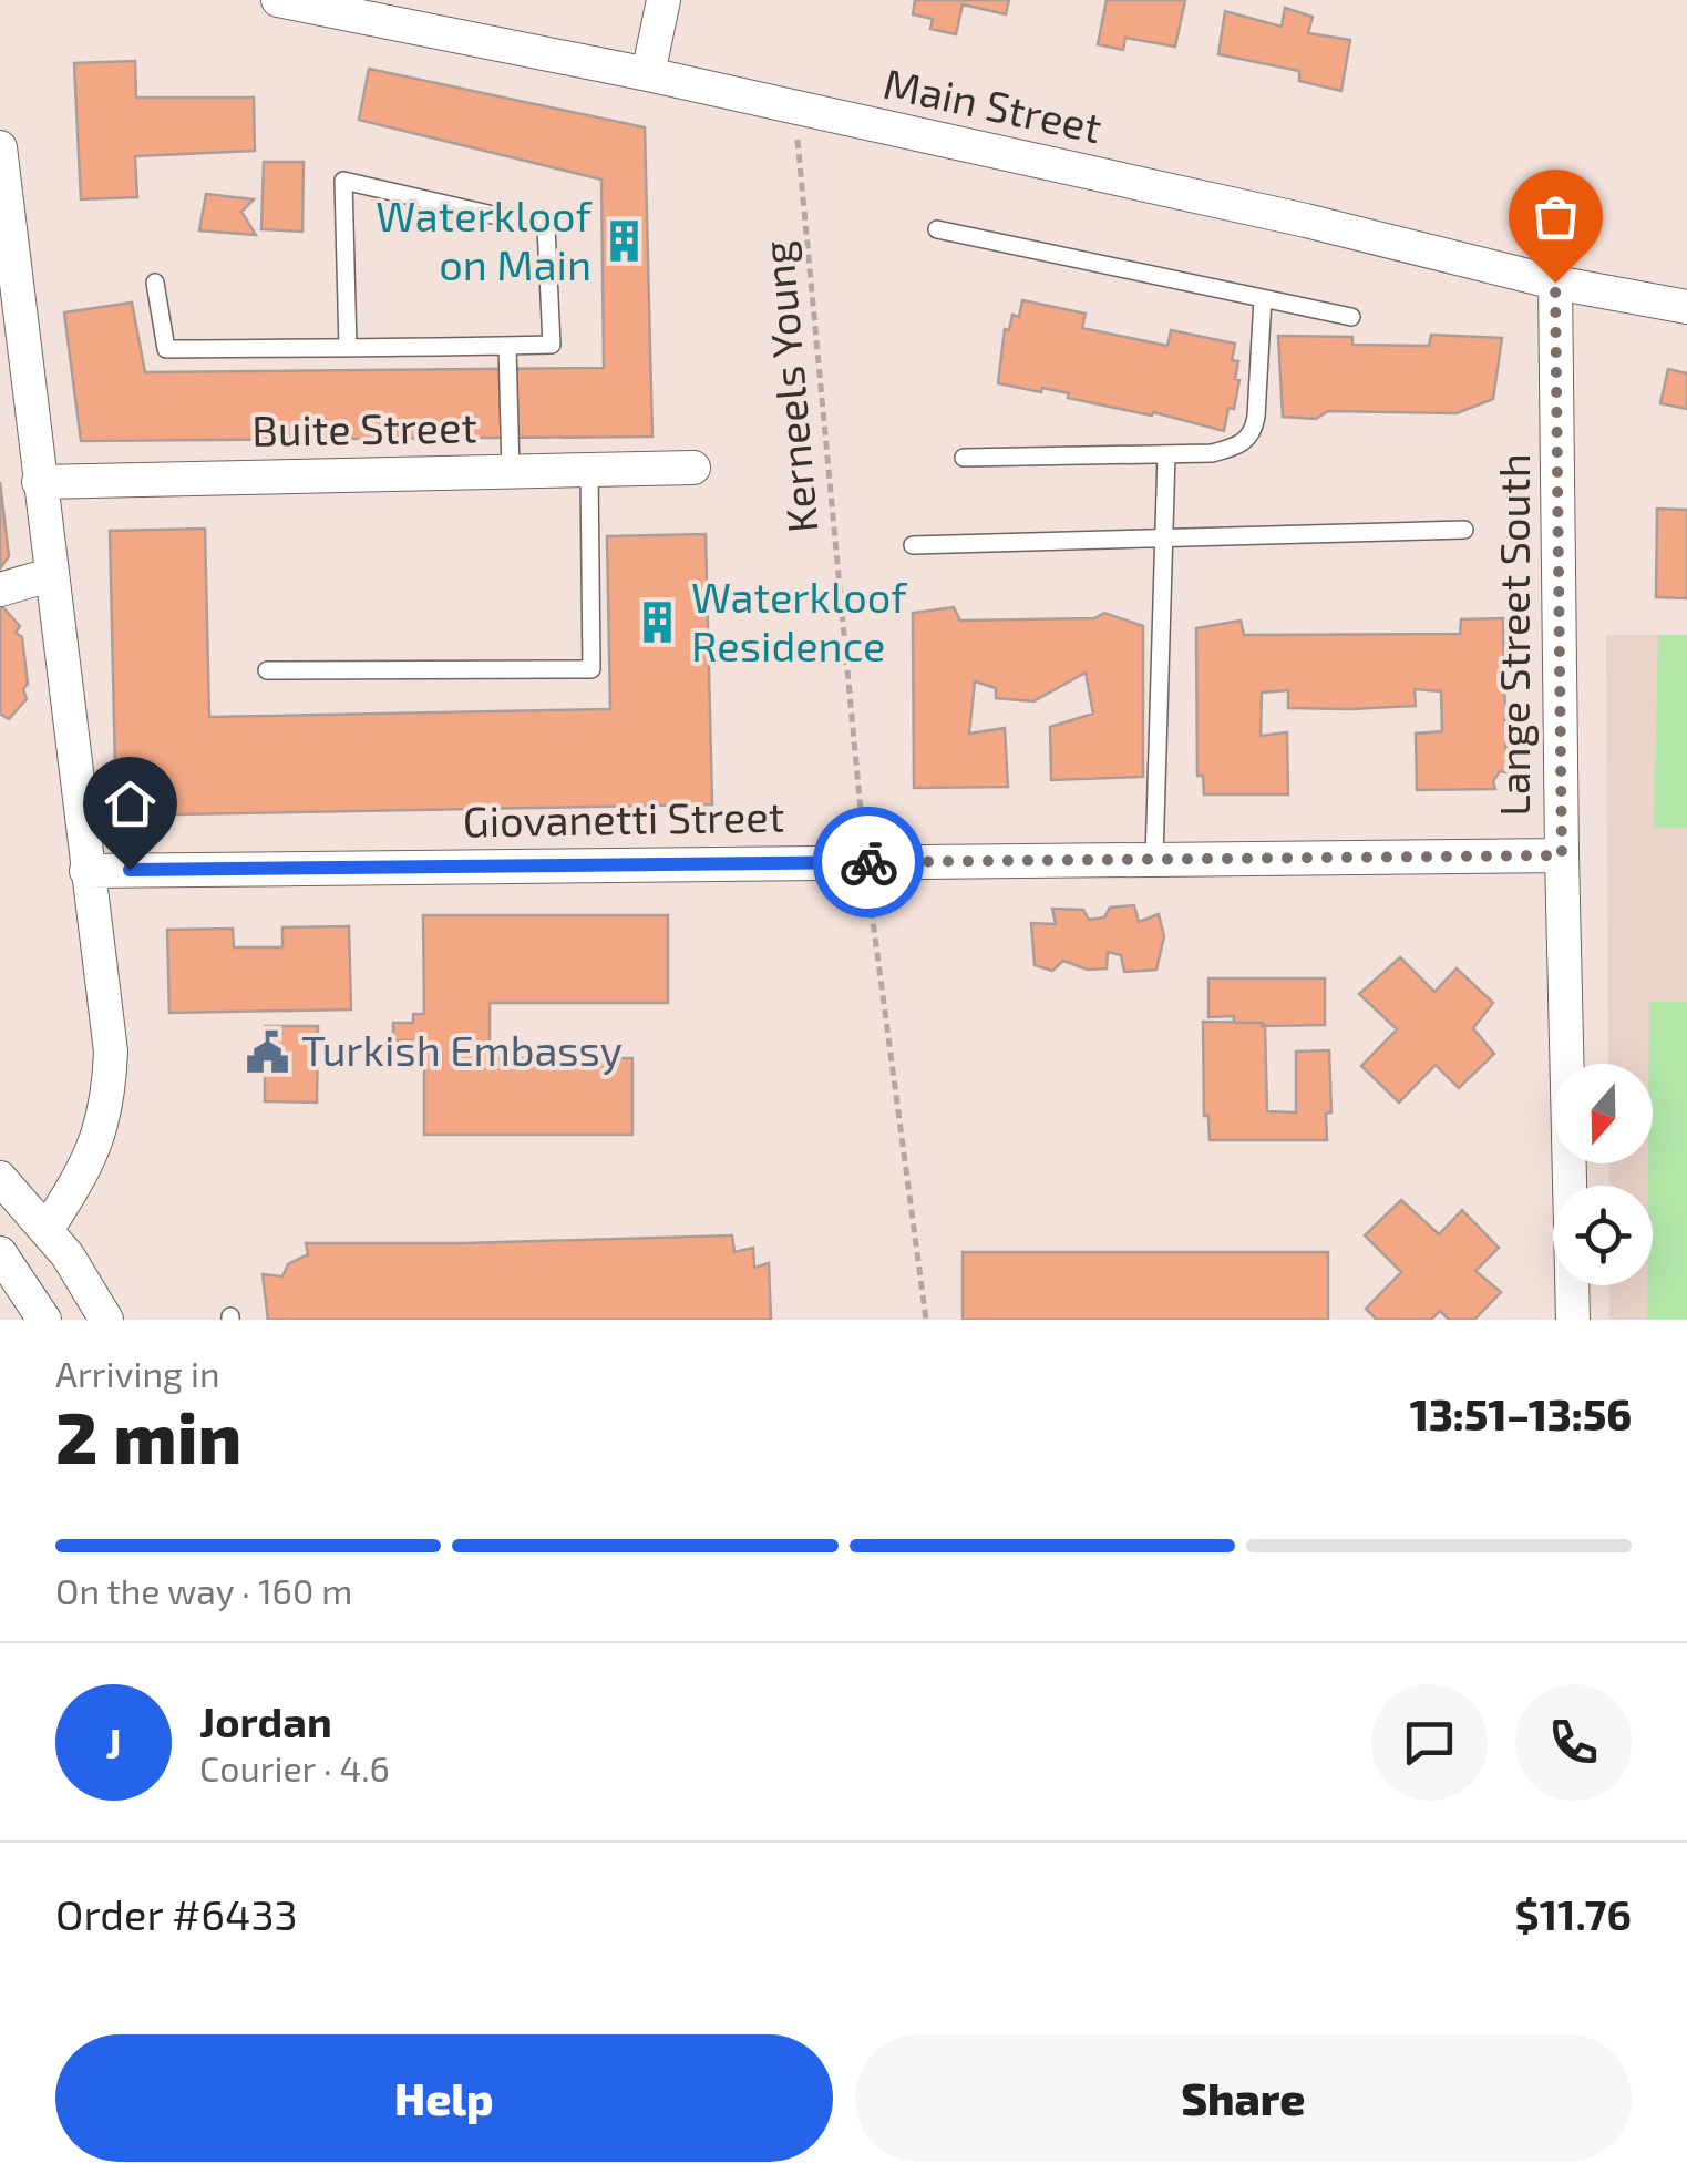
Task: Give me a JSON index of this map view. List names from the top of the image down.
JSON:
{
  "streets": {
    "street": [
      "Main Street",
      "Buite Street",
      "Lange Street South",
      "Giovanetti Street"
    ],
    "path": ["Kerneels Young"]
  },
  "crossings": [
    ["Main Street", "Kerneels Young"],
    ["Main Street", "Lange Street South"],
    ["Kerneels Young", "Giovanetti Street"],
    ["Lange Street South", "Giovanetti Street"]
  ],
  "places": {
    "building": ["Waterkloof on Main", "Waterkloof Residence"],
    "public building": ["Turkish Embassy"]
  },
  "north": "bottom",
  "page": {
    "heading": ["2 min", "Arriving in", "13:51–13:56"],
    "panel": [
      "Jordan",
      "Courier · 4.6",
      "Order #6433",
      "$11.76"
    ],
    "bar": "On the way · 160 m",
    "round": "J",
    "buttons": ["Help", "Share"]
  }
}
